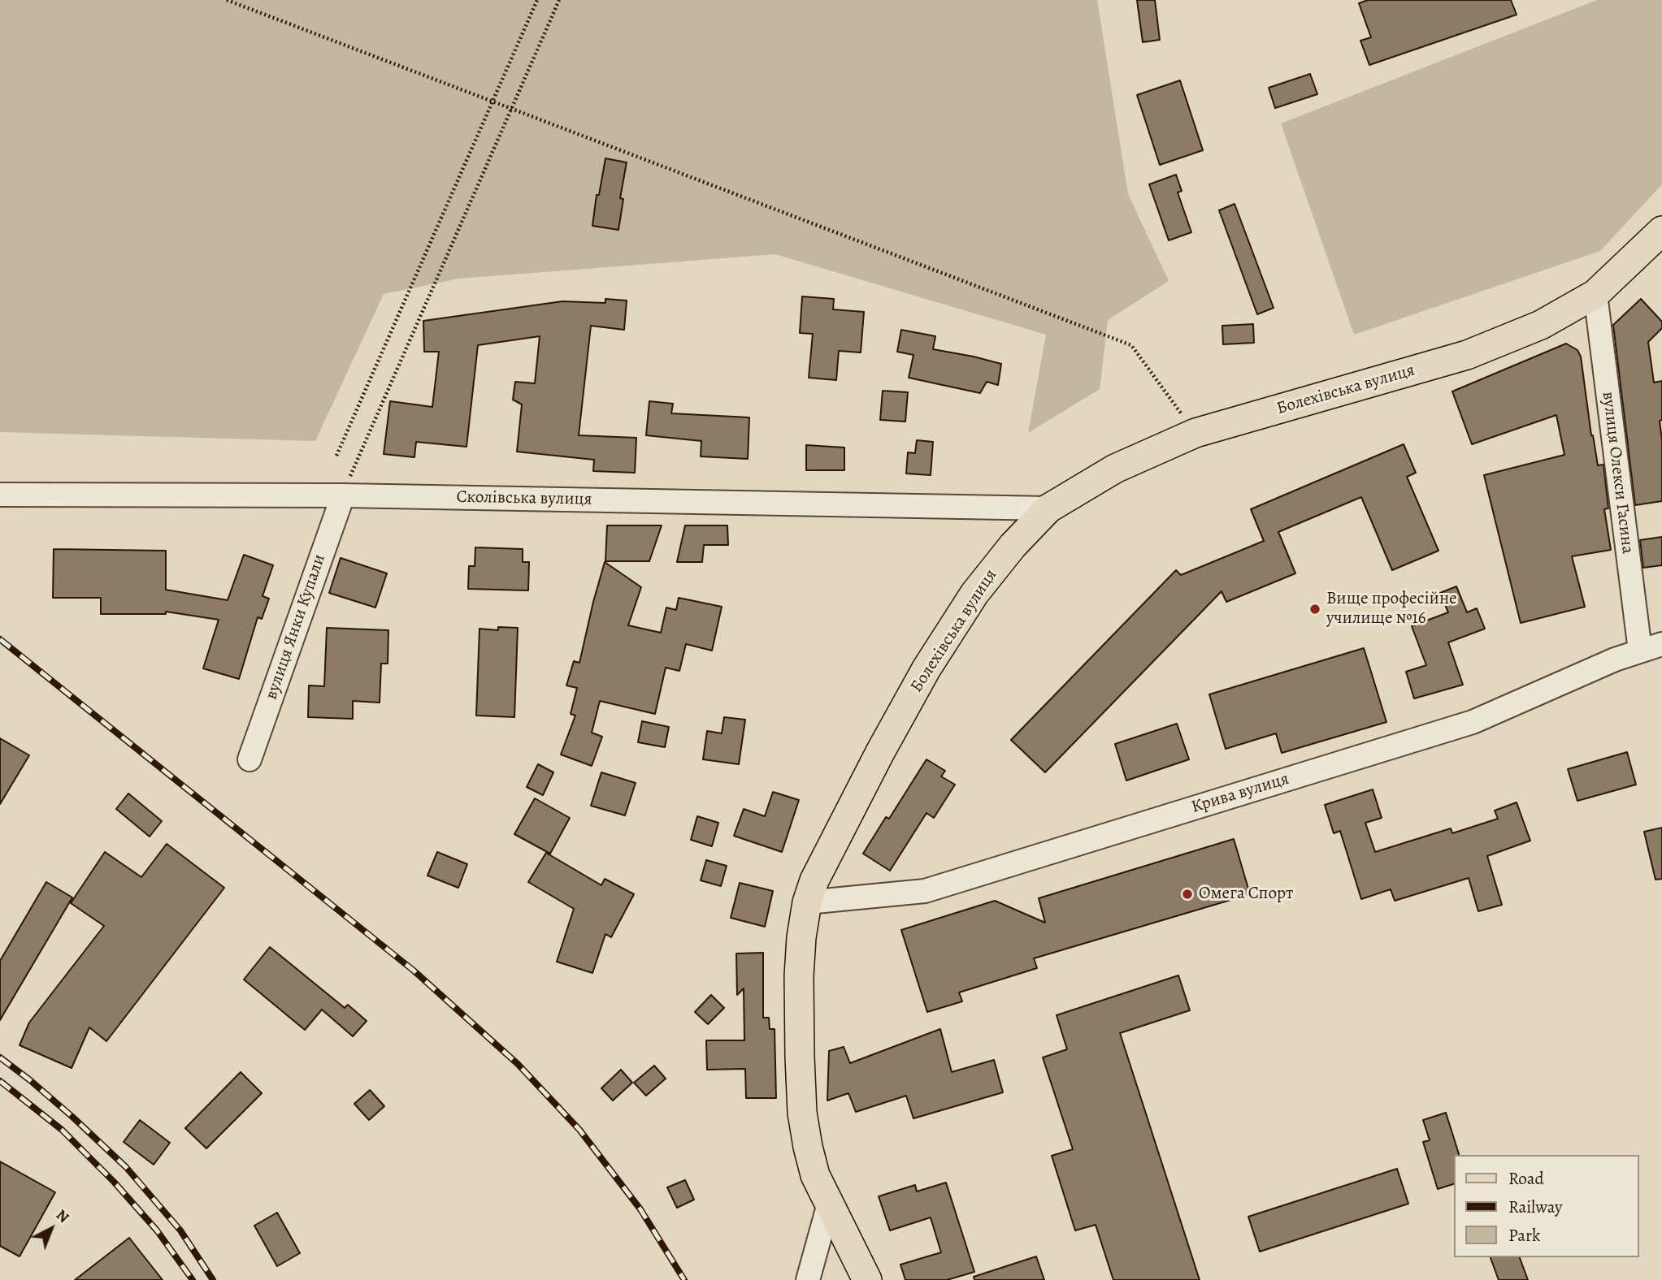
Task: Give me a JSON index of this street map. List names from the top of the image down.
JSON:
{
  "streets": {
    "main road": ["Болехівська вулиця"],
    "street": [
      "вулиця Олекси Гасина",
      "Сколівська вулиця",
      "вулиця Янки Купали",
      "Крива вулиця"
    ]
  },
  "crossings": [
    ["Болехівська вулиця", "вулиця Олекси Гасина"],
    ["Болехівська вулиця", "Сколівська вулиця"],
    ["Болехівська вулиця", "Крива вулиця"],
    ["вулиця Олекси Гасина", "Крива вулиця"],
    ["Сколівська вулиця", "вулиця Янки Купали"]
  ],
  "places": ["Вище професійне училище №16", "Омега Спорт"],
  "legend": ["Road", "Railway", "Park"],
  "north": "top right"
}
